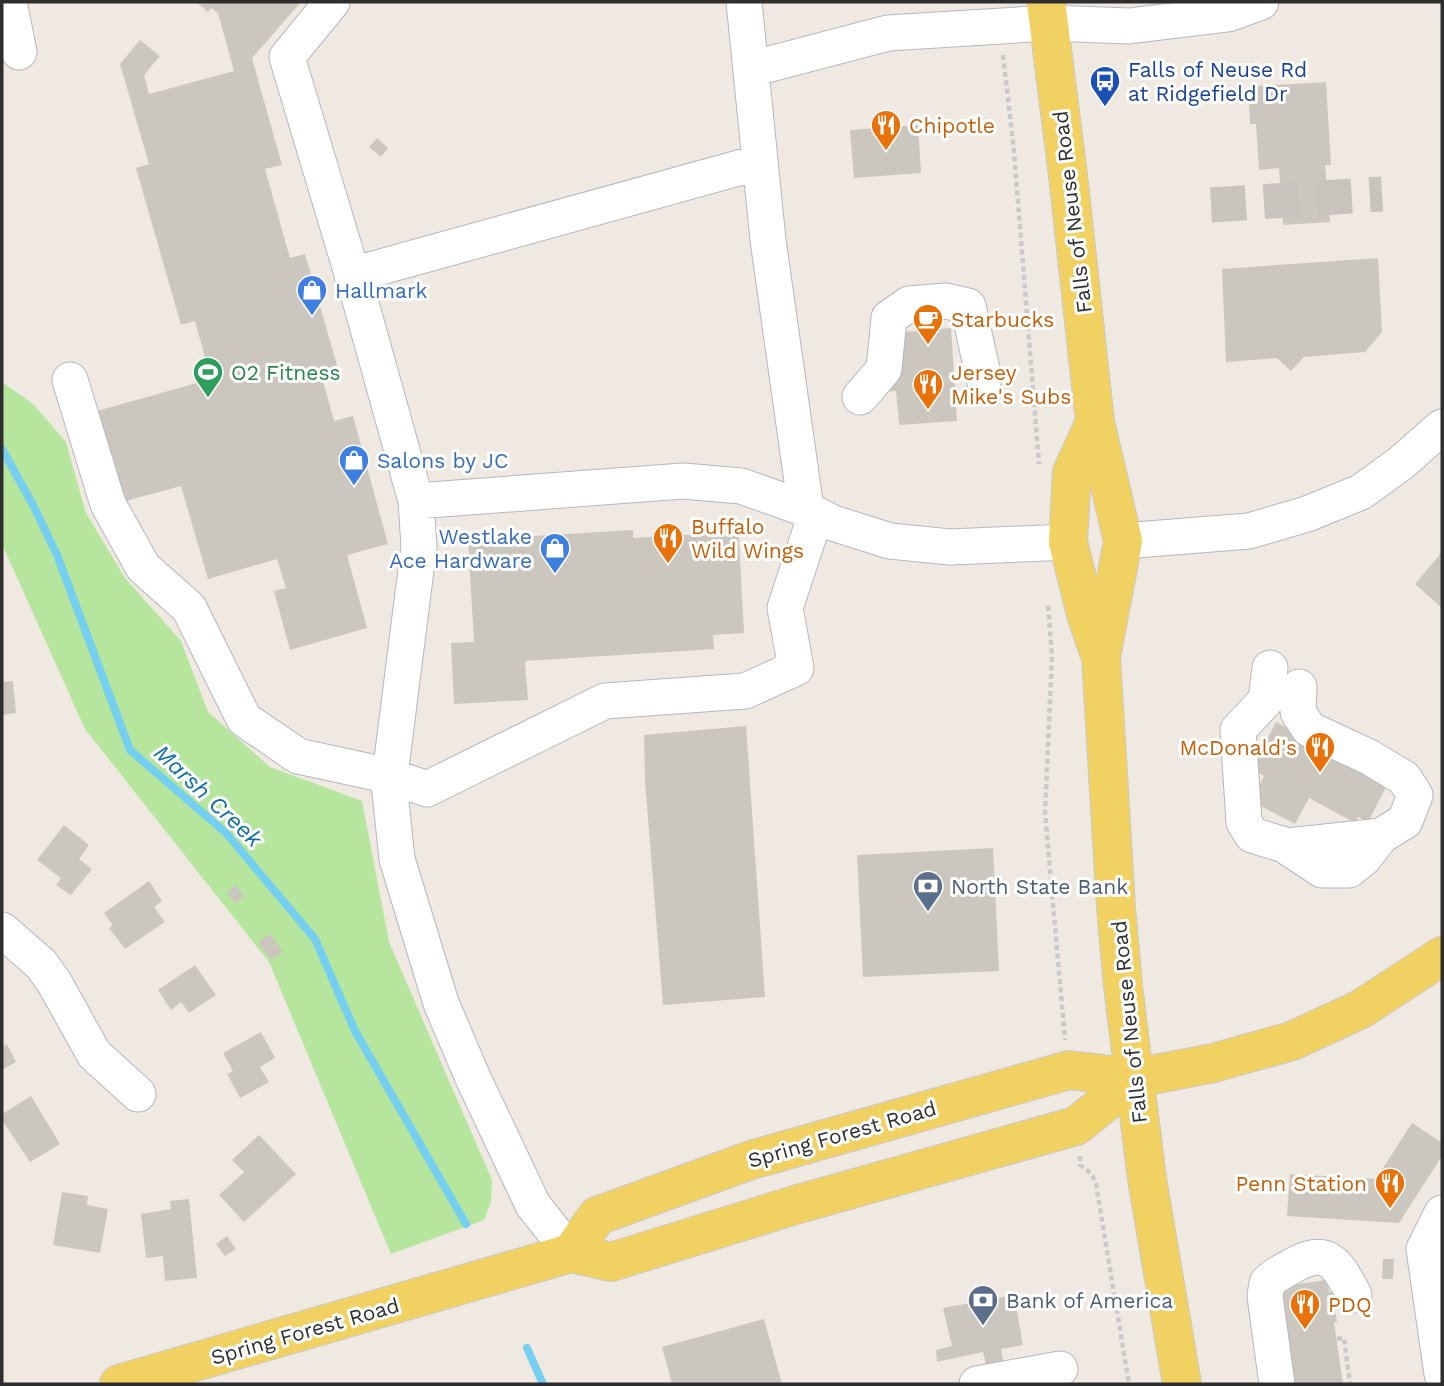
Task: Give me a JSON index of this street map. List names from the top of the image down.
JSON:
{
  "streets": {
    "main road": ["Falls of Neuse Road", "Spring Forest Road"]
  },
  "crossings": [
    ["Falls of Neuse Road", "Spring Forest Road"]
  ],
  "water": ["Marsh Creek"],
  "places": {
    "bus stop": ["Falls of Neuse Rd at Ridgefield Dr"],
    "restaurant": [
      "Chipotle",
      "Jersey Mike's Subs",
      "Buffalo Wild Wings",
      "McDonald's",
      "Penn Station",
      "PDQ"
    ],
    "shop": ["Hallmark", "Salons by JC", "Westlake Ace Hardware"],
    "cafe": ["Starbucks"],
    "sports": ["O2 Fitness"],
    "bank": ["North State Bank", "Bank of America"]
  }
}
